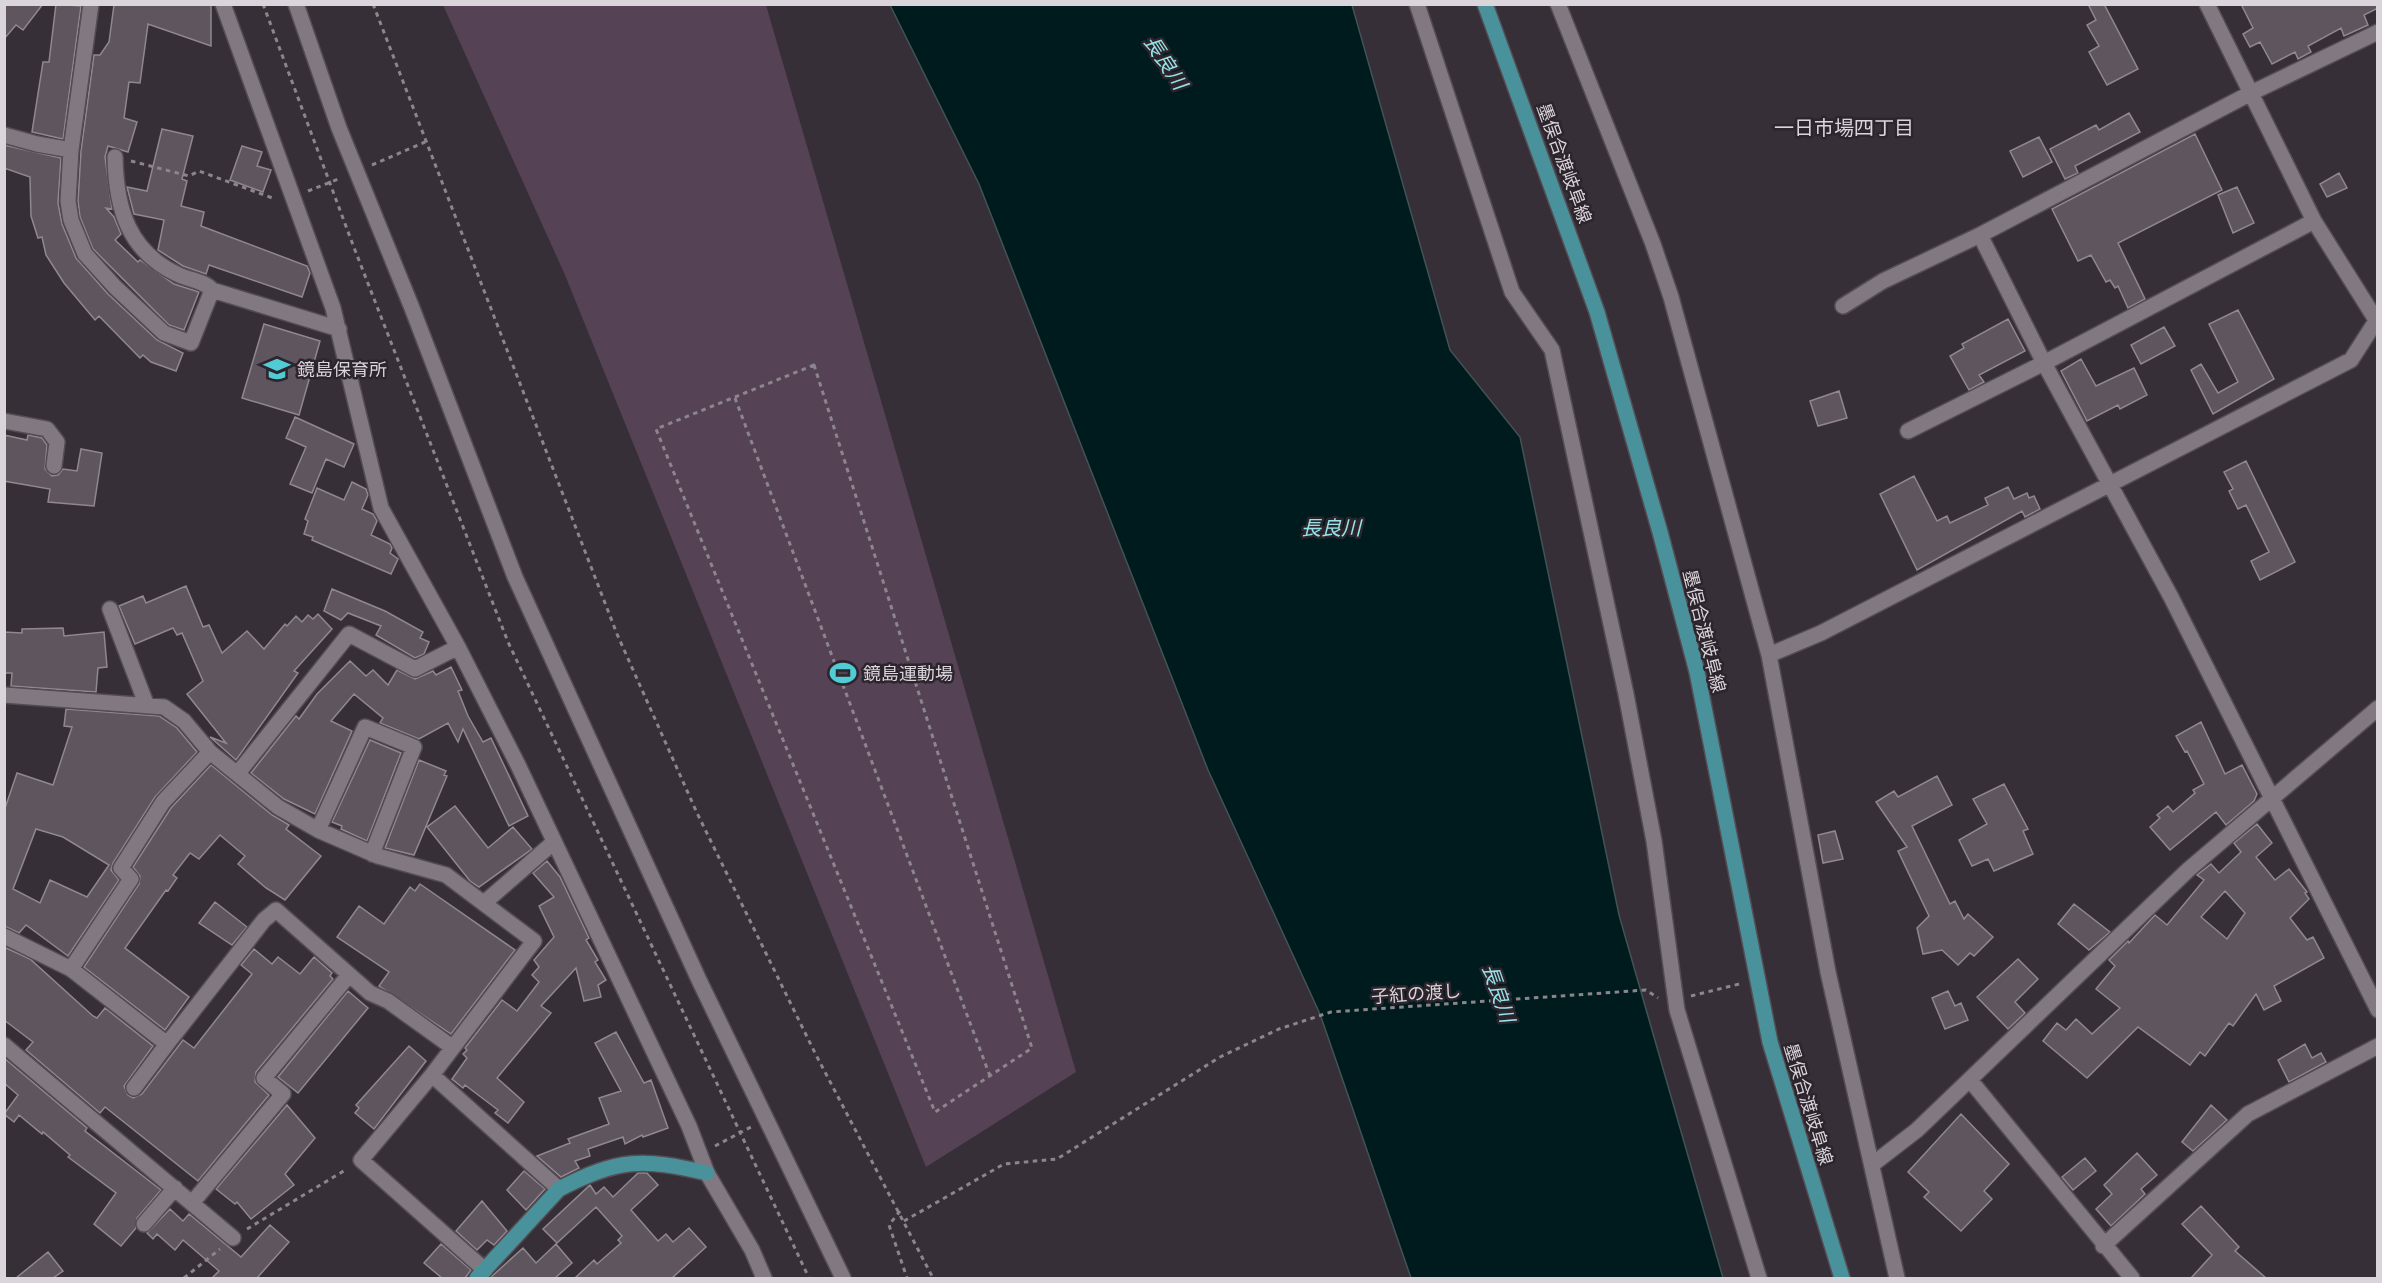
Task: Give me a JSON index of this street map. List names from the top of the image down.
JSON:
{
  "streets": {
    "main road": ["墨俣合渡岐阜線"],
    "path": ["子紅の渡し"]
  },
  "districts": ["一日市場四丁目"],
  "water": ["長良川"],
  "places": {
    "school or university": ["鏡島保育所"],
    "sports": ["鏡島運動場"]
  }
}
